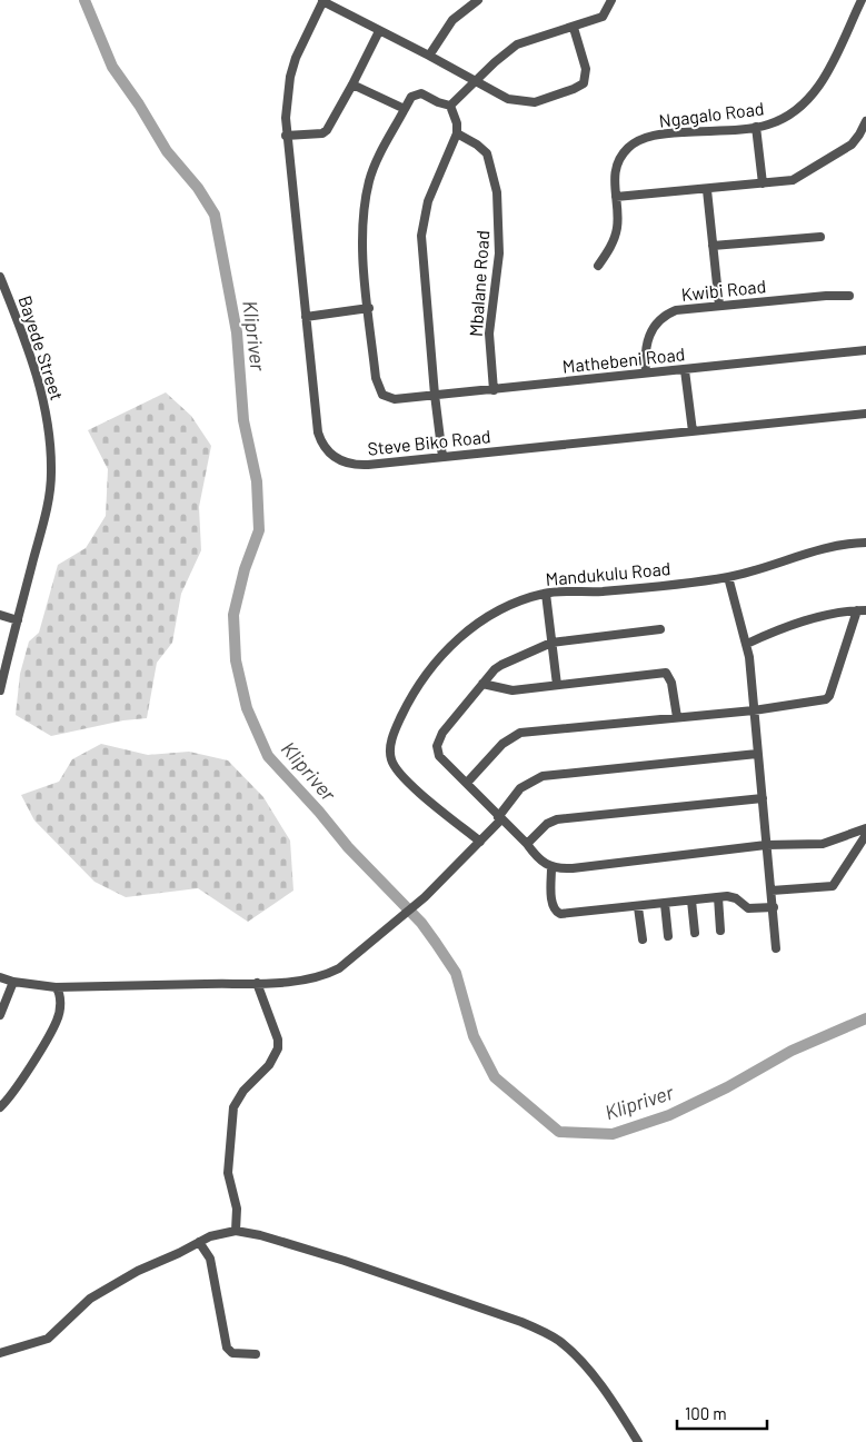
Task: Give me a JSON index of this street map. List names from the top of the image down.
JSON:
{
  "streets": {
    "street": [
      "Ngagalo Road",
      "Mbalane Road",
      "Kwibi Road",
      "Bayede Street",
      "Mathebeni Road",
      "Steve Biko Road",
      "Mandukulu Road"
    ]
  },
  "crossings": [
    ["Mbalane Road", "Mathebeni Road"],
    ["Kwibi Road", "Mathebeni Road"]
  ],
  "water": ["Klipriver"],
  "scale_bar": "100 m"
}
